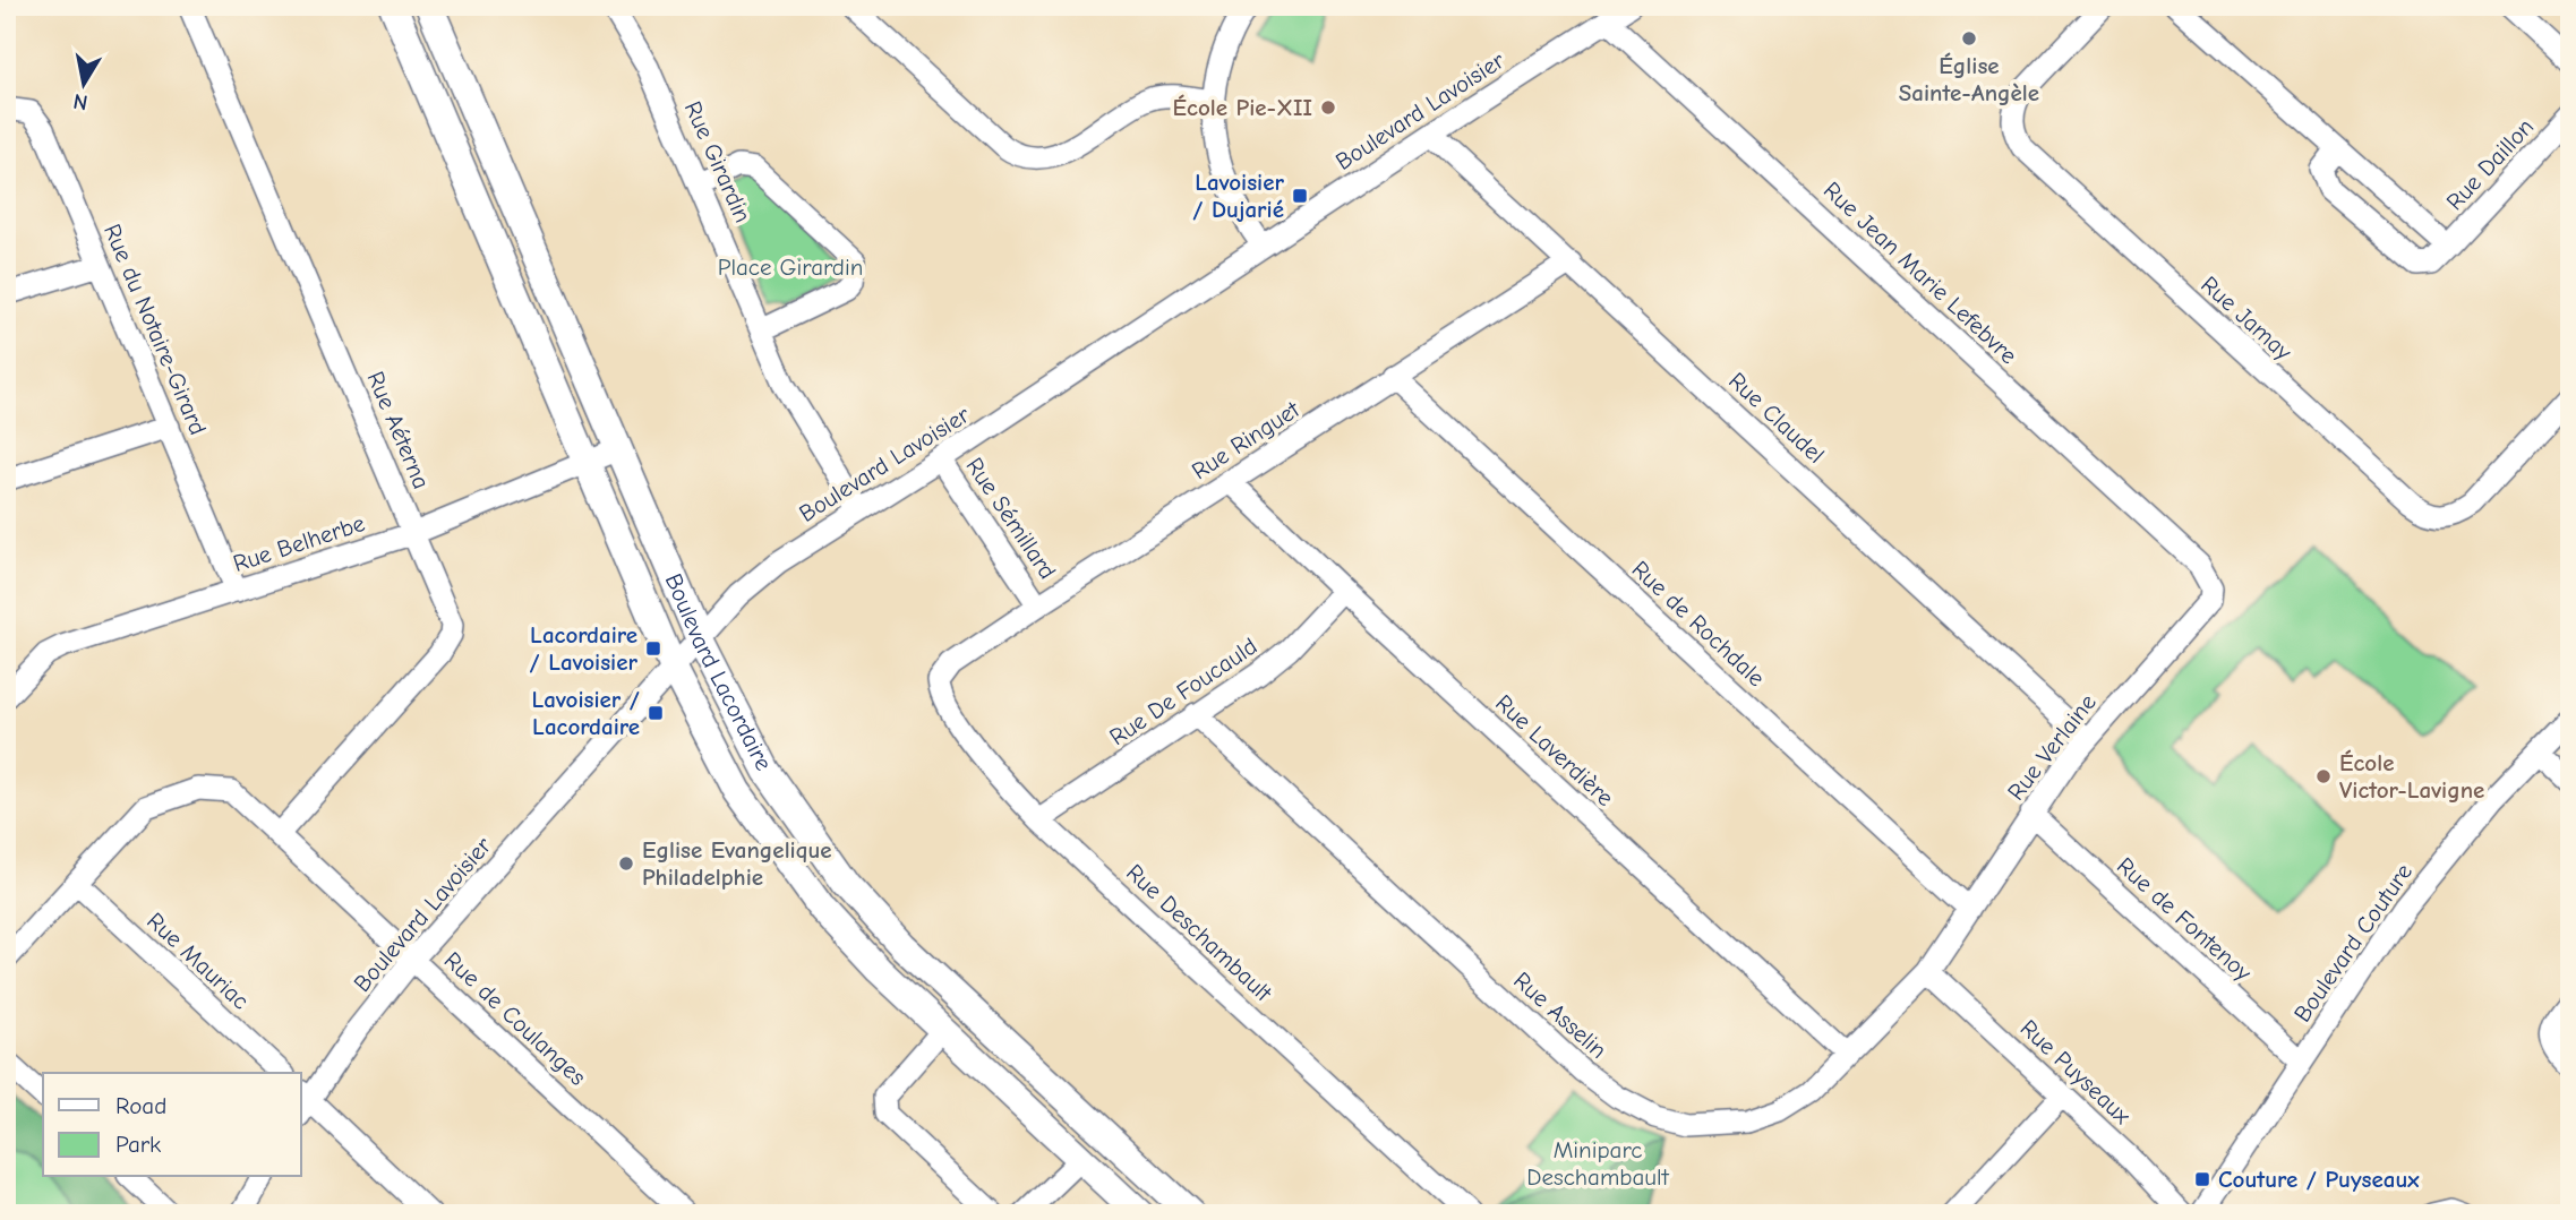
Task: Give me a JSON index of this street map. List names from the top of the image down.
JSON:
{
  "streets": {
    "main road": ["Boulevard Lacordaire"],
    "street": [
      "Boulevard Lavoisier",
      "Rue Girardin",
      "Rue Daillon",
      "Rue Jean Marie Lefebvre",
      "Rue Jamay",
      "Rue du Notaire-Girard",
      "Rue Claudel",
      "Rue Aéterna",
      "Rue Ringuet",
      "Rue Sémillard",
      "Rue Belherbe",
      "Rue de Rochdale",
      "Rue De Foucauld",
      "Rue Verlaine",
      "Rue Laverdière",
      "Rue de Fontenoy",
      "Rue Deschambault",
      "Boulevard Couture",
      "Rue Mauriac",
      "Rue Asselin",
      "Rue de Coulanges",
      "Rue Puyseaux"
    ]
  },
  "crossings": [
    ["Boulevard Lavoisier", "Rue Girardin"],
    ["Boulevard Lavoisier", "Rue Jean Marie Lefebvre"],
    ["Boulevard Lavoisier", "Rue Claudel"],
    ["Boulevard Lavoisier", "Rue Sémillard"],
    ["Boulevard Lavoisier", "Boulevard Lacordaire"],
    ["Boulevard Lavoisier", "Rue de Coulanges"],
    ["Rue Jean Marie Lefebvre", "Rue Verlaine"],
    ["Rue du Notaire-Girard", "Rue Belherbe"],
    ["Rue Claudel", "Rue Ringuet"],
    ["Rue Claudel", "Rue Verlaine"],
    ["Rue Aéterna", "Rue Belherbe"],
    ["Rue Aéterna", "Rue de Coulanges"],
    ["Rue Ringuet", "Rue Sémillard"],
    ["Rue Ringuet", "Rue de Rochdale"],
    ["Rue Ringuet", "Rue Laverdière"],
    ["Rue Ringuet", "Rue Deschambault"],
    ["Rue Belherbe", "Boulevard Lacordaire"],
    ["Rue de Rochdale", "Rue Verlaine"],
    ["Rue De Foucauld", "Rue Laverdière"],
    ["Rue De Foucauld", "Rue Deschambault"],
    ["Rue De Foucauld", "Rue Asselin"],
    ["Rue Verlaine", "Rue de Fontenoy"],
    ["Rue Verlaine", "Rue Asselin"],
    ["Rue Verlaine", "Rue Puyseaux"],
    ["Rue Laverdière", "Rue Asselin"],
    ["Rue de Fontenoy", "Boulevard Couture"],
    ["Rue Mauriac", "Rue de Coulanges"],
    ["Rue Asselin", "Rue Puyseaux"]
  ],
  "parks": ["Place Girardin", "Miniparc Deschambault"],
  "places": {
    "other": [
      "Église Sainte-Angèle",
      "École Pie-XII",
      "École Victor-Lavigne",
      "Eglise Evangelique Philadelphie"
    ],
    "transit": [
      "Lavoisier / Dujarié",
      "Lacordaire / Lavoisier",
      "Lavoisier / Lacordaire",
      "Couture / Puyseaux"
    ]
  },
  "legend": ["Road", "Park"],
  "north": "bottom"
}
